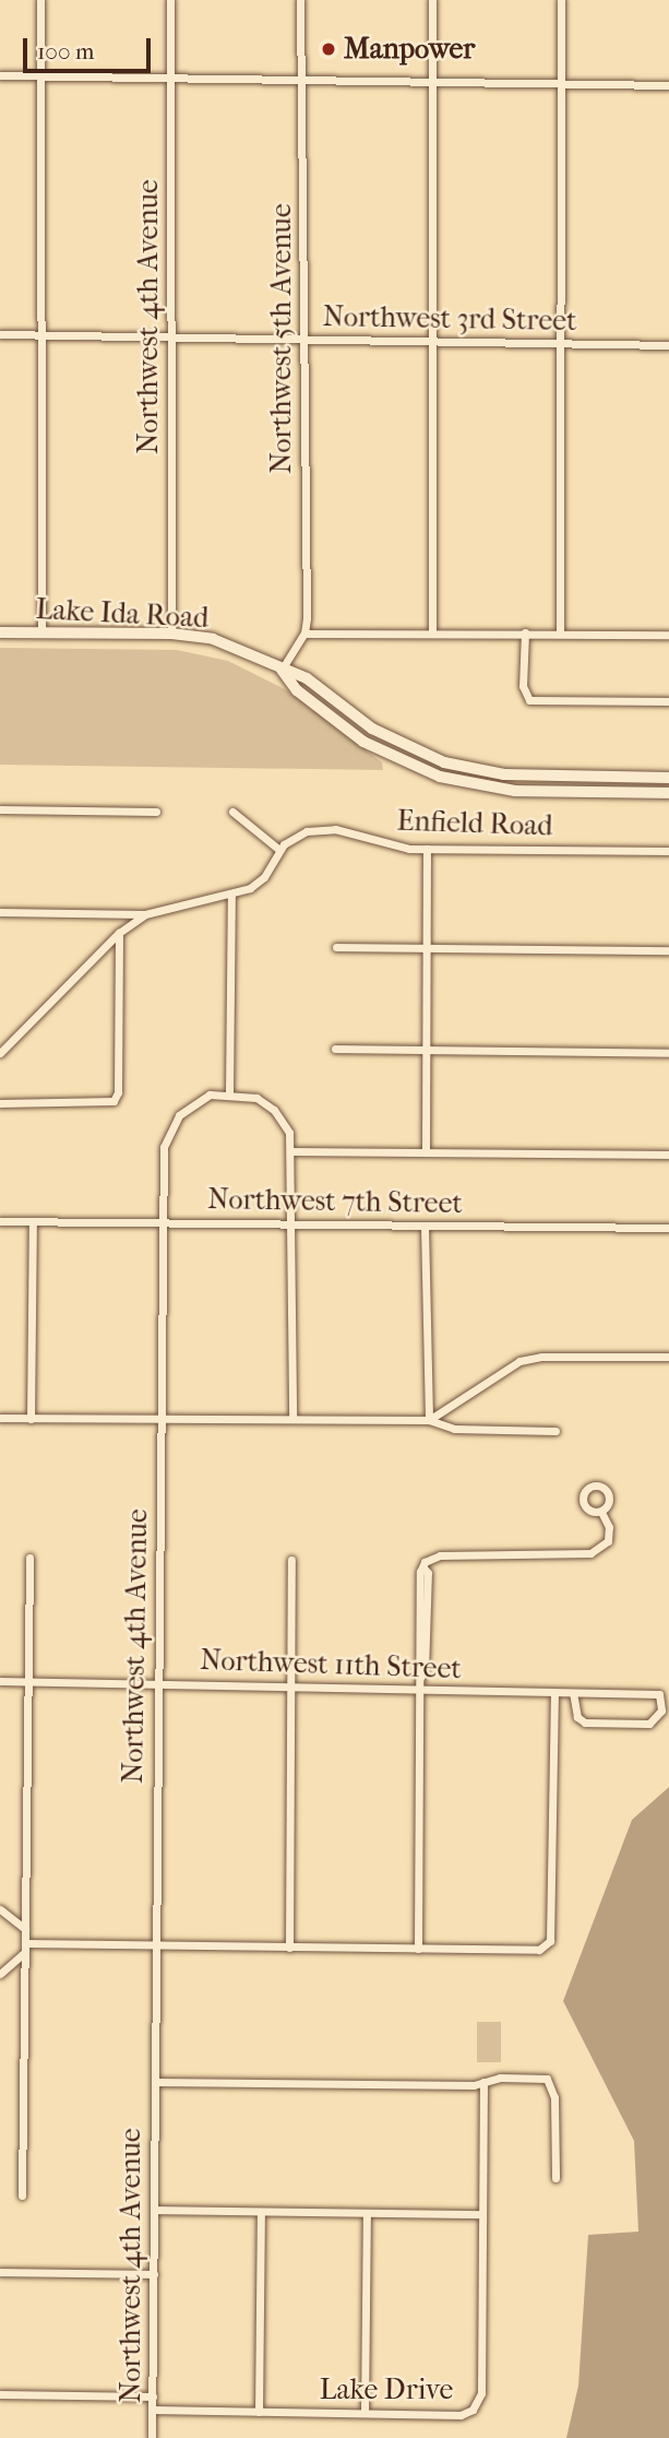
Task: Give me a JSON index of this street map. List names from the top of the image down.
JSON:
{
  "streets": {
    "street": [
      "Northwest 4th Avenue",
      "Northwest 3rd Street",
      "Northwest 5th Avenue",
      "Lake Ida Road",
      "Enfield Road",
      "Northwest 7th Street",
      "Northwest 11th Street",
      "Lake Drive"
    ]
  },
  "crossings": [
    ["Northwest 4th Avenue", "Northwest 3rd Street"],
    ["Northwest 4th Avenue", "Lake Ida Road"],
    ["Northwest 4th Avenue", "Northwest 7th Street"],
    ["Northwest 4th Avenue", "Northwest 11th Street"],
    ["Northwest 4th Avenue", "Lake Drive"],
    ["Northwest 3rd Street", "Northwest 5th Avenue"]
  ],
  "places": ["Manpower"],
  "scale_bar": "100 m"
}
